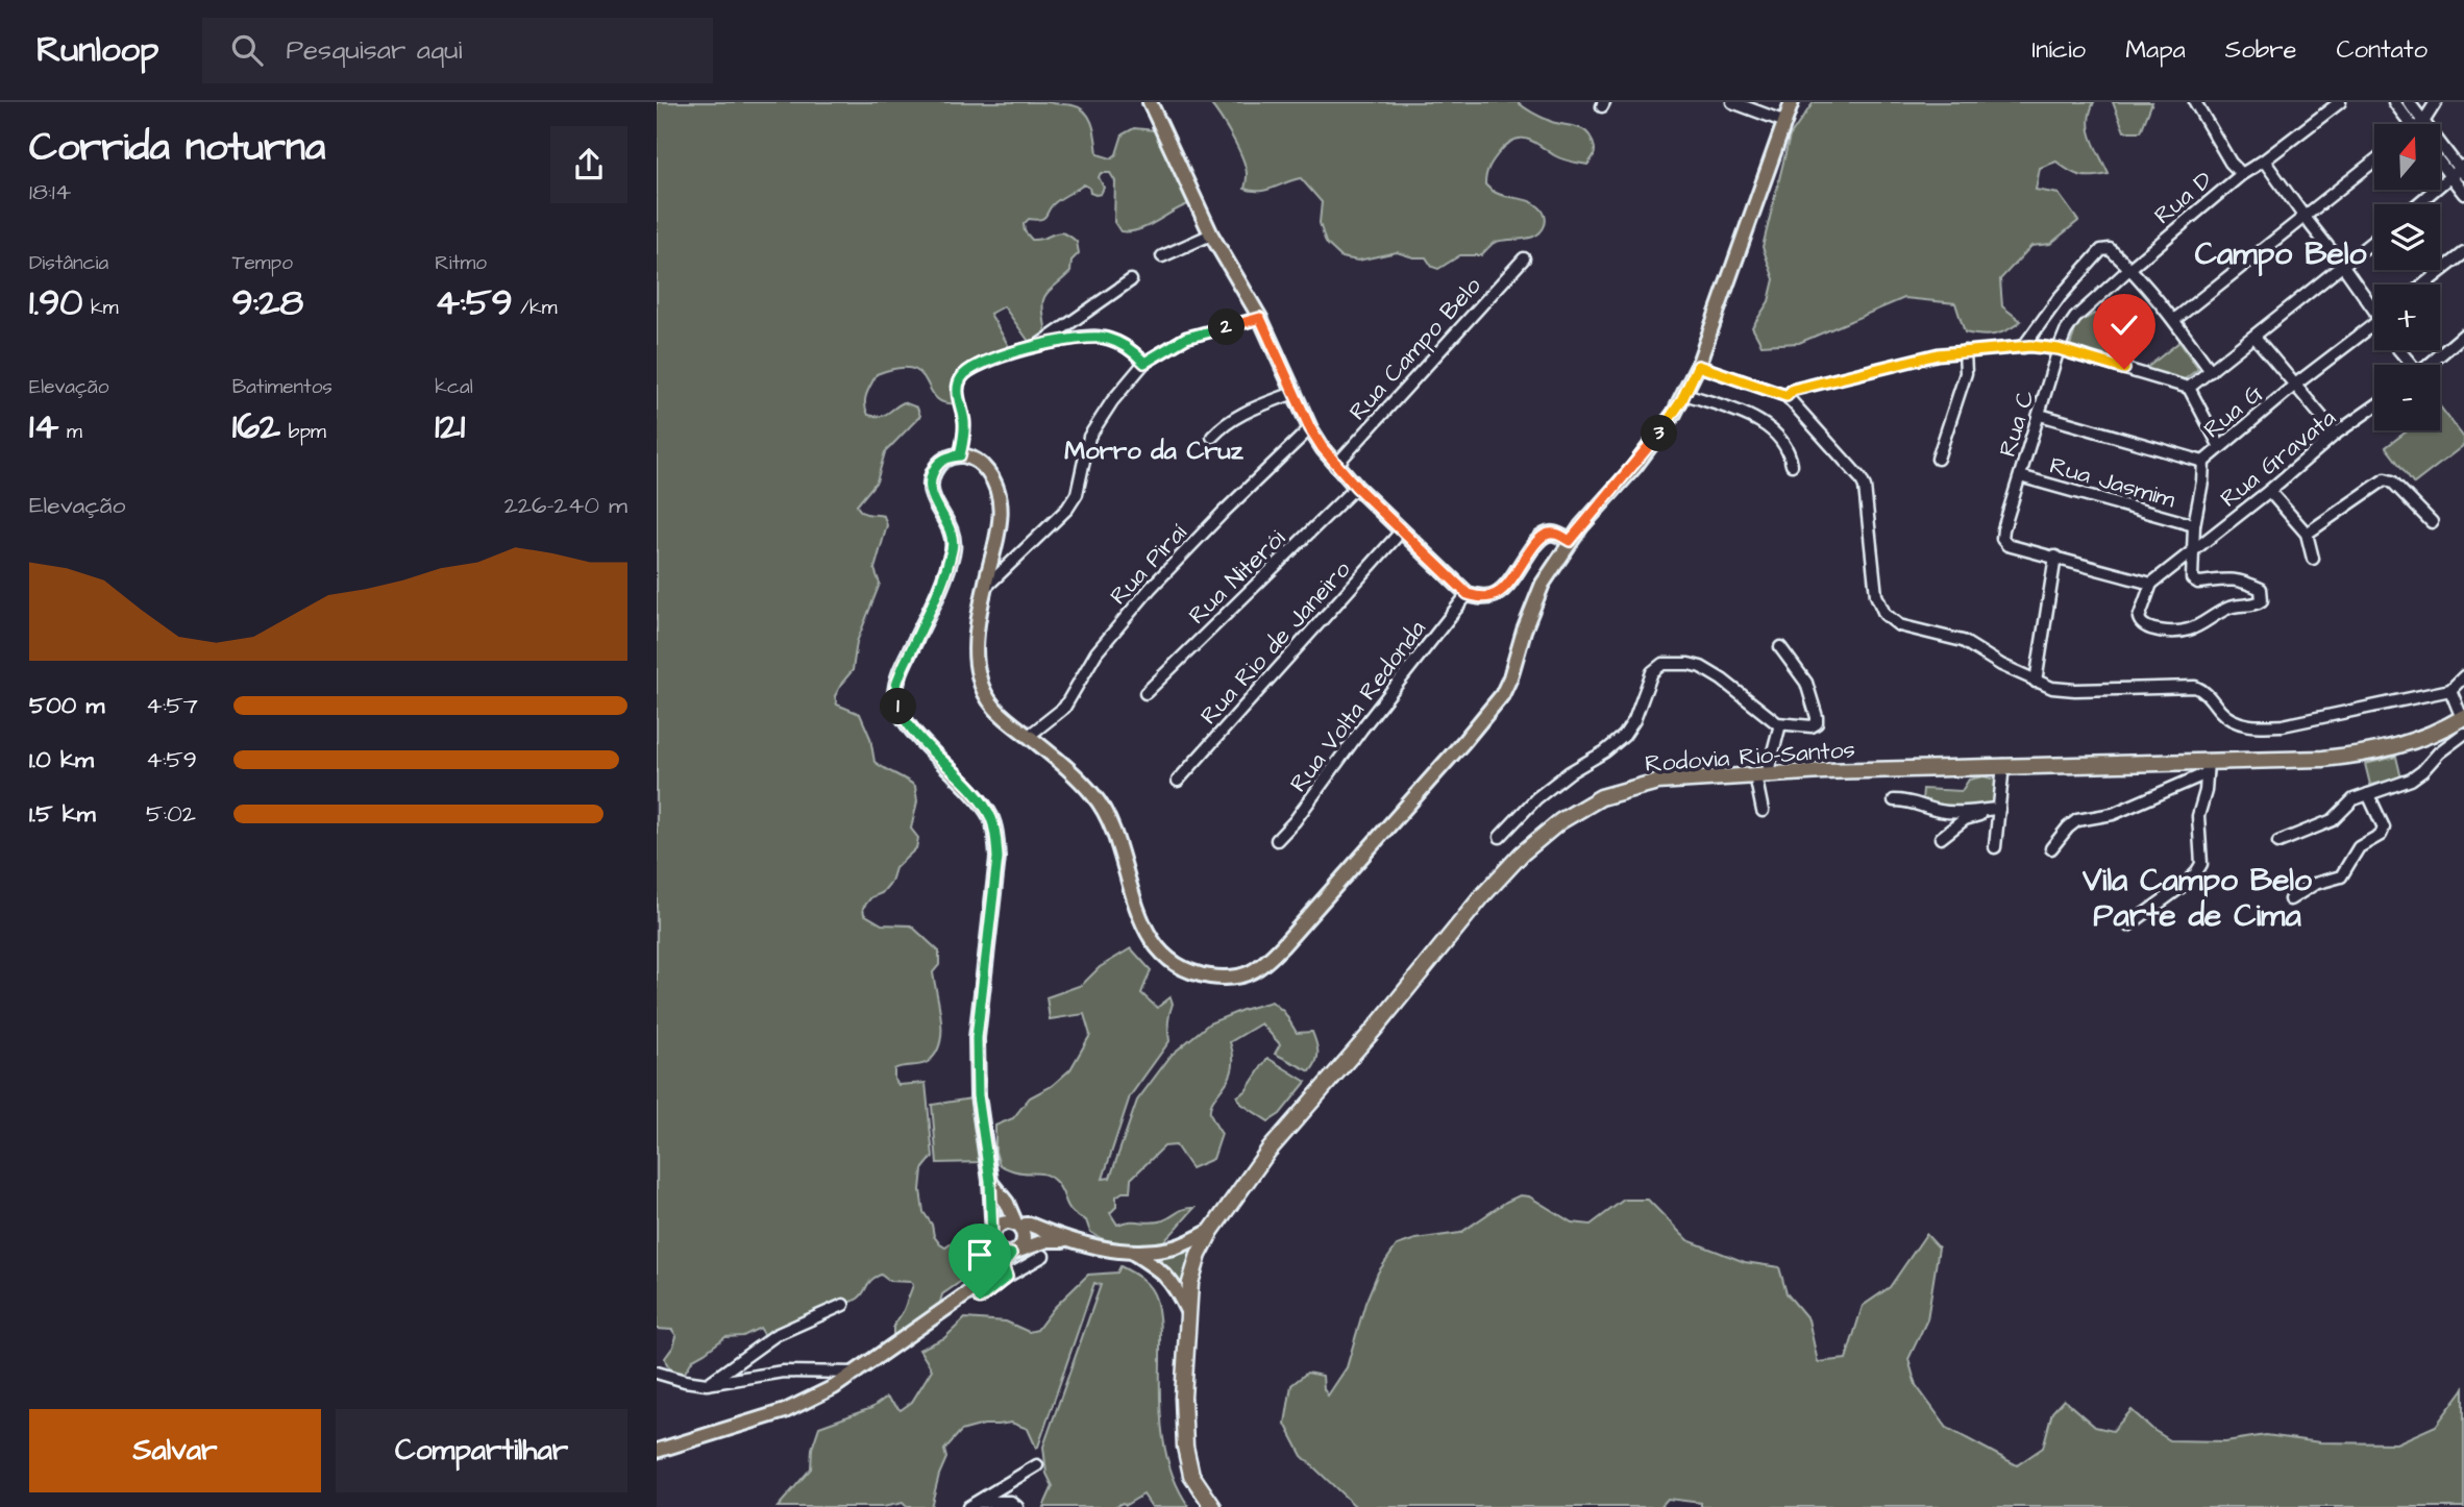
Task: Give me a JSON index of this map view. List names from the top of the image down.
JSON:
{
  "streets": {
    "highway": ["Rodovia Rio-Santos"],
    "street": [
      "Rua D",
      "Rua Campo Belo",
      "Rua G",
      "Rua C",
      "Rua Gravata",
      "Rua Jasmim",
      "Rua Piraí",
      "Rua Niterói",
      "Rua Rio de Janeiro",
      "Rua Volta Redonda"
    ]
  },
  "crossings": [
    ["Rua D", "Rua C"],
    ["Rua G", "Rua C"],
    ["Rua C", "Rua Jasmim"]
  ],
  "districts": ["Campo Belo", "Morro da Cruz", "Vila Campo Belo Parte de Cima"],
  "north": "top",
  "page": {
    "header": "Runloop",
    "search": "Pesquisar aqui",
    "nav": [
      "Início",
      "Mapa",
      "Sobre",
      "Contato"
    ],
    "heading": ["Corrida noturna", "18:14"],
    "map_buttons": ["+", "−"],
    "stats": [
      ["Distância", "1.90 km"],
      ["Tempo", "9:28"],
      ["Ritmo", "4:59 /km"],
      ["Elevação", "14 m"],
      ["Batimentos", "162 bpm"],
      ["kcal", "121"]
    ],
    "pins": ["2", "3", "1"],
    "chart": ["Elevação", "226–240 m"],
    "list": [
      {
        "name": "500 m",
        "note": "4:57"
      },
      {
        "name": "1.0 km",
        "note": "4:59"
      },
      {
        "name": "1.5 km",
        "note": "5:02"
      }
    ],
    "buttons": ["Salvar", "Compartilhar"]
  }
}
